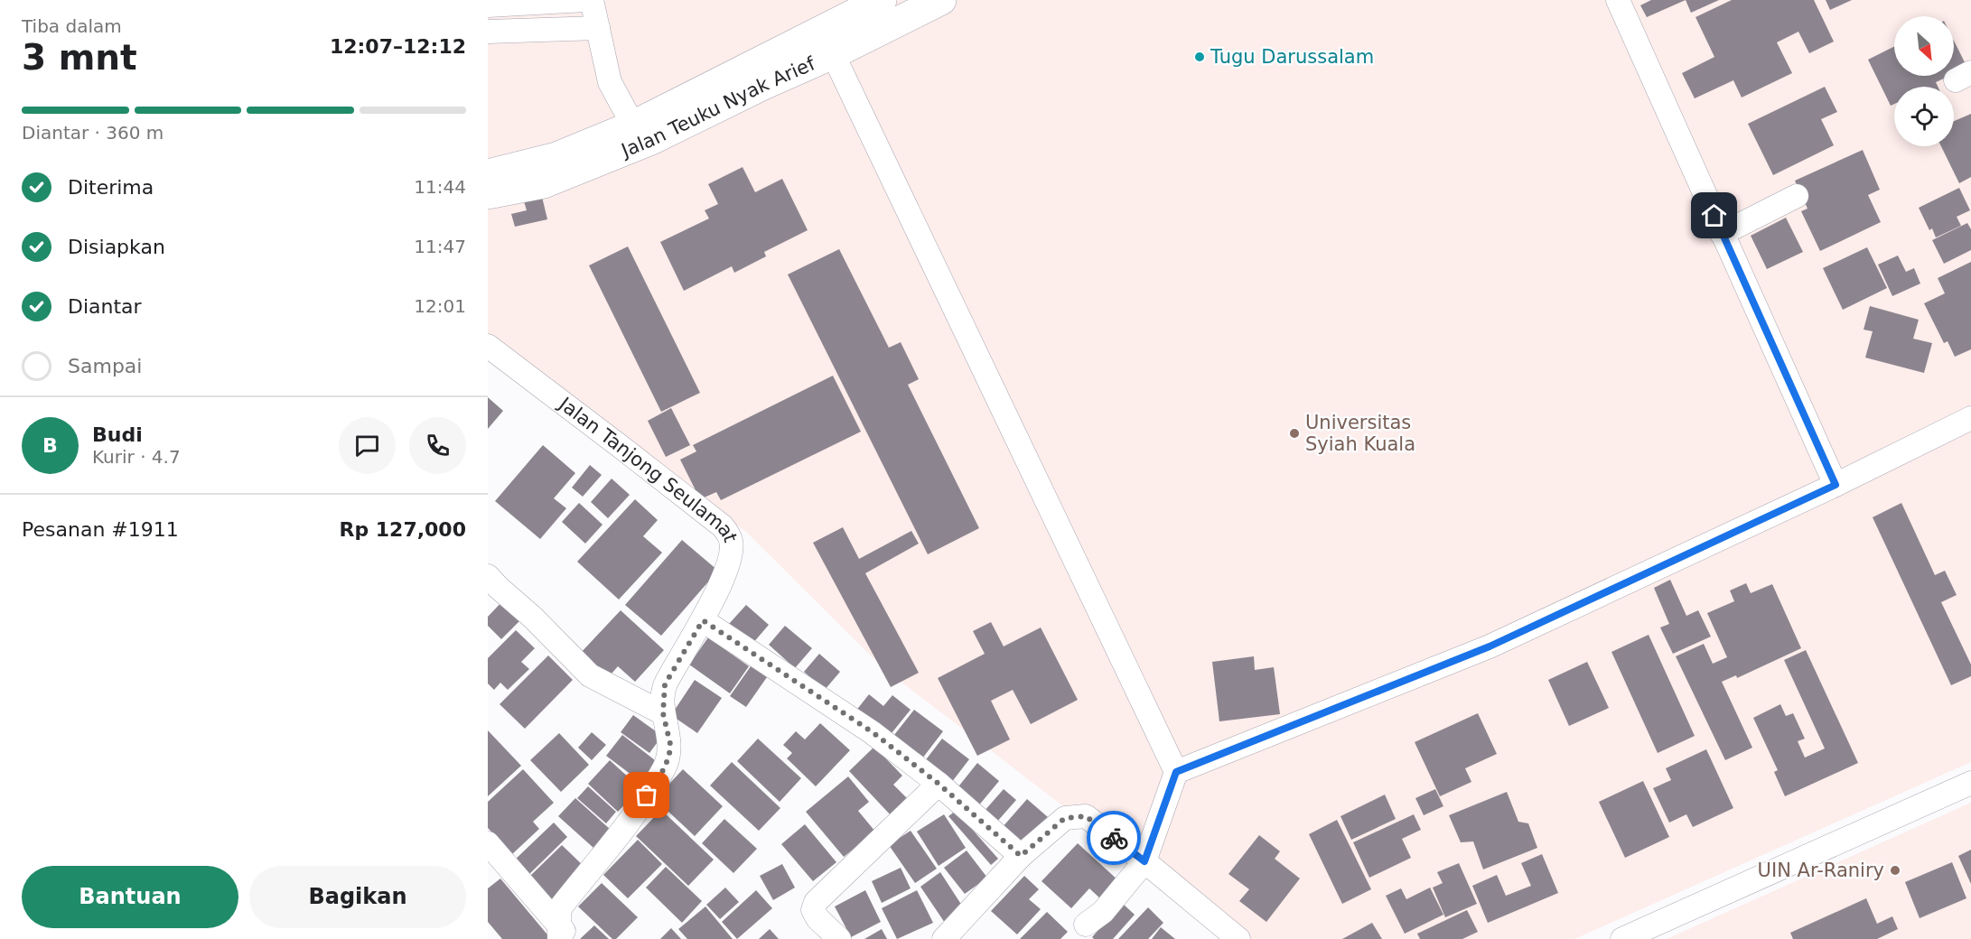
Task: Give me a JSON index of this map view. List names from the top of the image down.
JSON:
{
  "streets": {
    "main road": ["Jalan Teuku Nyak Arief"],
    "street": ["Jalan Tanjong Seulamat"]
  },
  "places": ["Tugu Darussalam", "Universitas Syiah Kuala", "UIN Ar-Raniry"],
  "north": "bottom right",
  "page": {
    "heading": ["3 mnt", "Tiba dalam", "12:07–12:12"],
    "panel": [
      "Budi",
      "Kurir · 4.7",
      "Pesanan #1911",
      "Rp 127,000"
    ],
    "bar": "Diantar · 360 m",
    "list": [
      ["Diterima", "11:44"],
      ["Disiapkan", "11:47"],
      ["Diantar", "12:01"],
      "Sampai"
    ],
    "round": "B",
    "buttons": ["Bantuan", "Bagikan"]
  }
}
